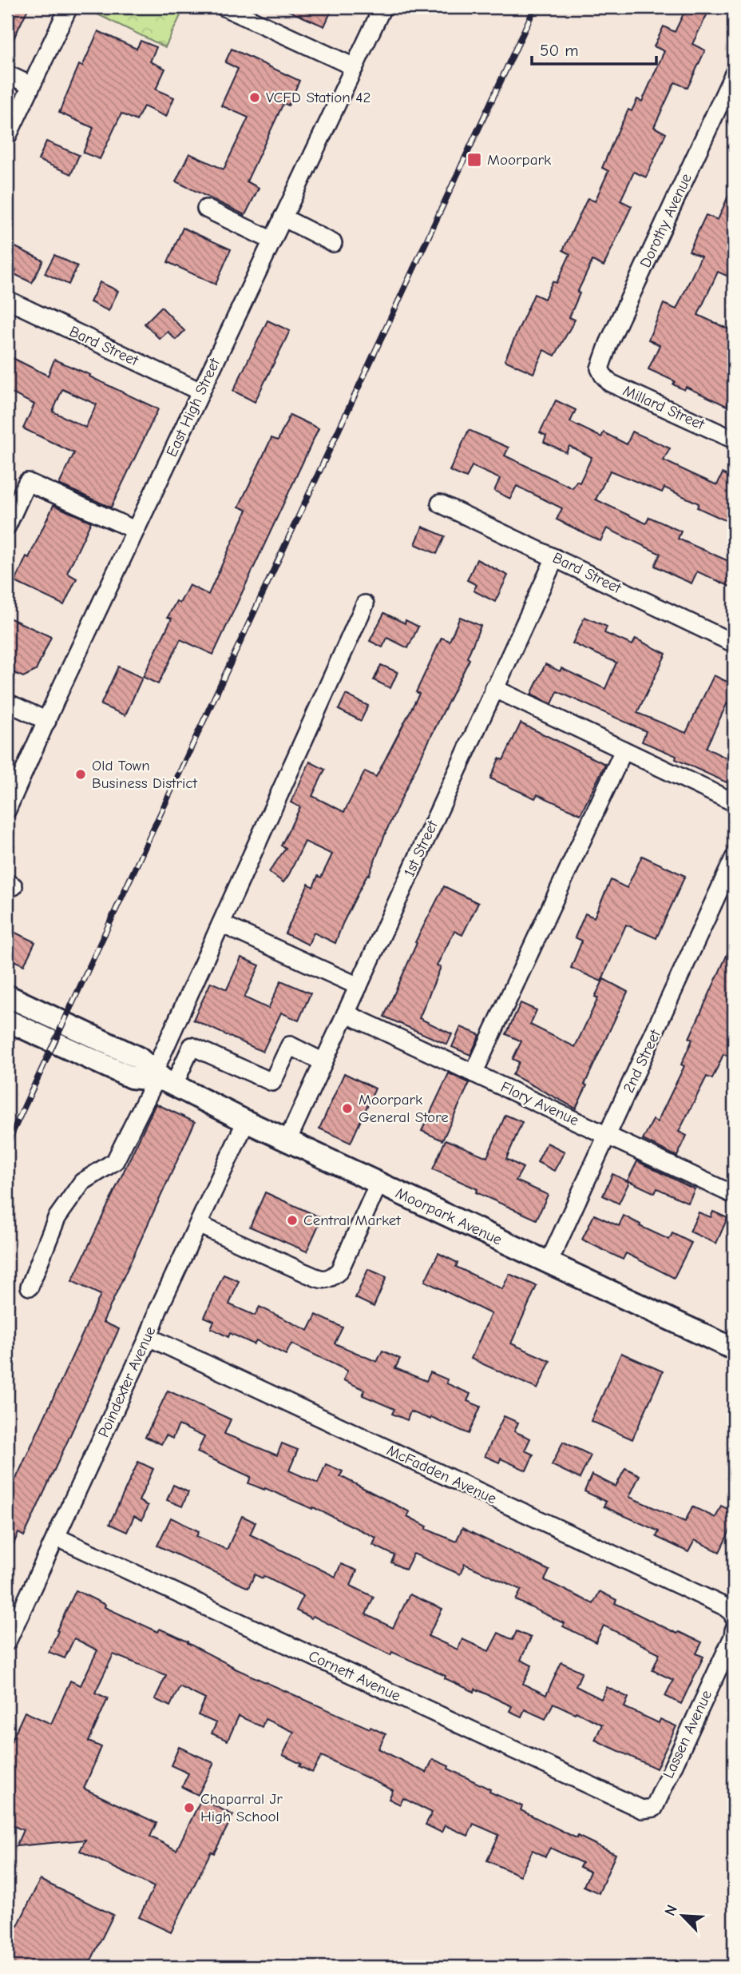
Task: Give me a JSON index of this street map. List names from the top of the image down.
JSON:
{
  "streets": {
    "main road": ["Moorpark Avenue"],
    "street": [
      "Dorothy Avenue",
      "Bard Street",
      "East High Street",
      "Millard Street",
      "1st Street",
      "2nd Street",
      "Flory Avenue",
      "Poindexter Avenue",
      "McFadden Avenue",
      "Cornett Avenue",
      "Lassen Avenue"
    ]
  },
  "crossings": [
    ["Dorothy Avenue", "Millard Street"],
    ["Bard Street", "East High Street"],
    ["Bard Street", "1st Street"],
    ["1st Street", "Flory Avenue"],
    ["1st Street", "Moorpark Avenue"],
    ["2nd Street", "Flory Avenue"],
    ["2nd Street", "Moorpark Avenue"],
    ["Moorpark Avenue", "Poindexter Avenue"],
    ["Poindexter Avenue", "McFadden Avenue"],
    ["Poindexter Avenue", "Cornett Avenue"],
    ["Cornett Avenue", "Lassen Avenue"]
  ],
  "places": {
    "other": [
      "VCFD Station 42",
      "Old Town Business District",
      "Moorpark General Store",
      "Central Market",
      "Chaparral Jr High School"
    ],
    "transit": ["Moorpark"]
  },
  "scale_bar": "50 m",
  "north": "top left"
}
